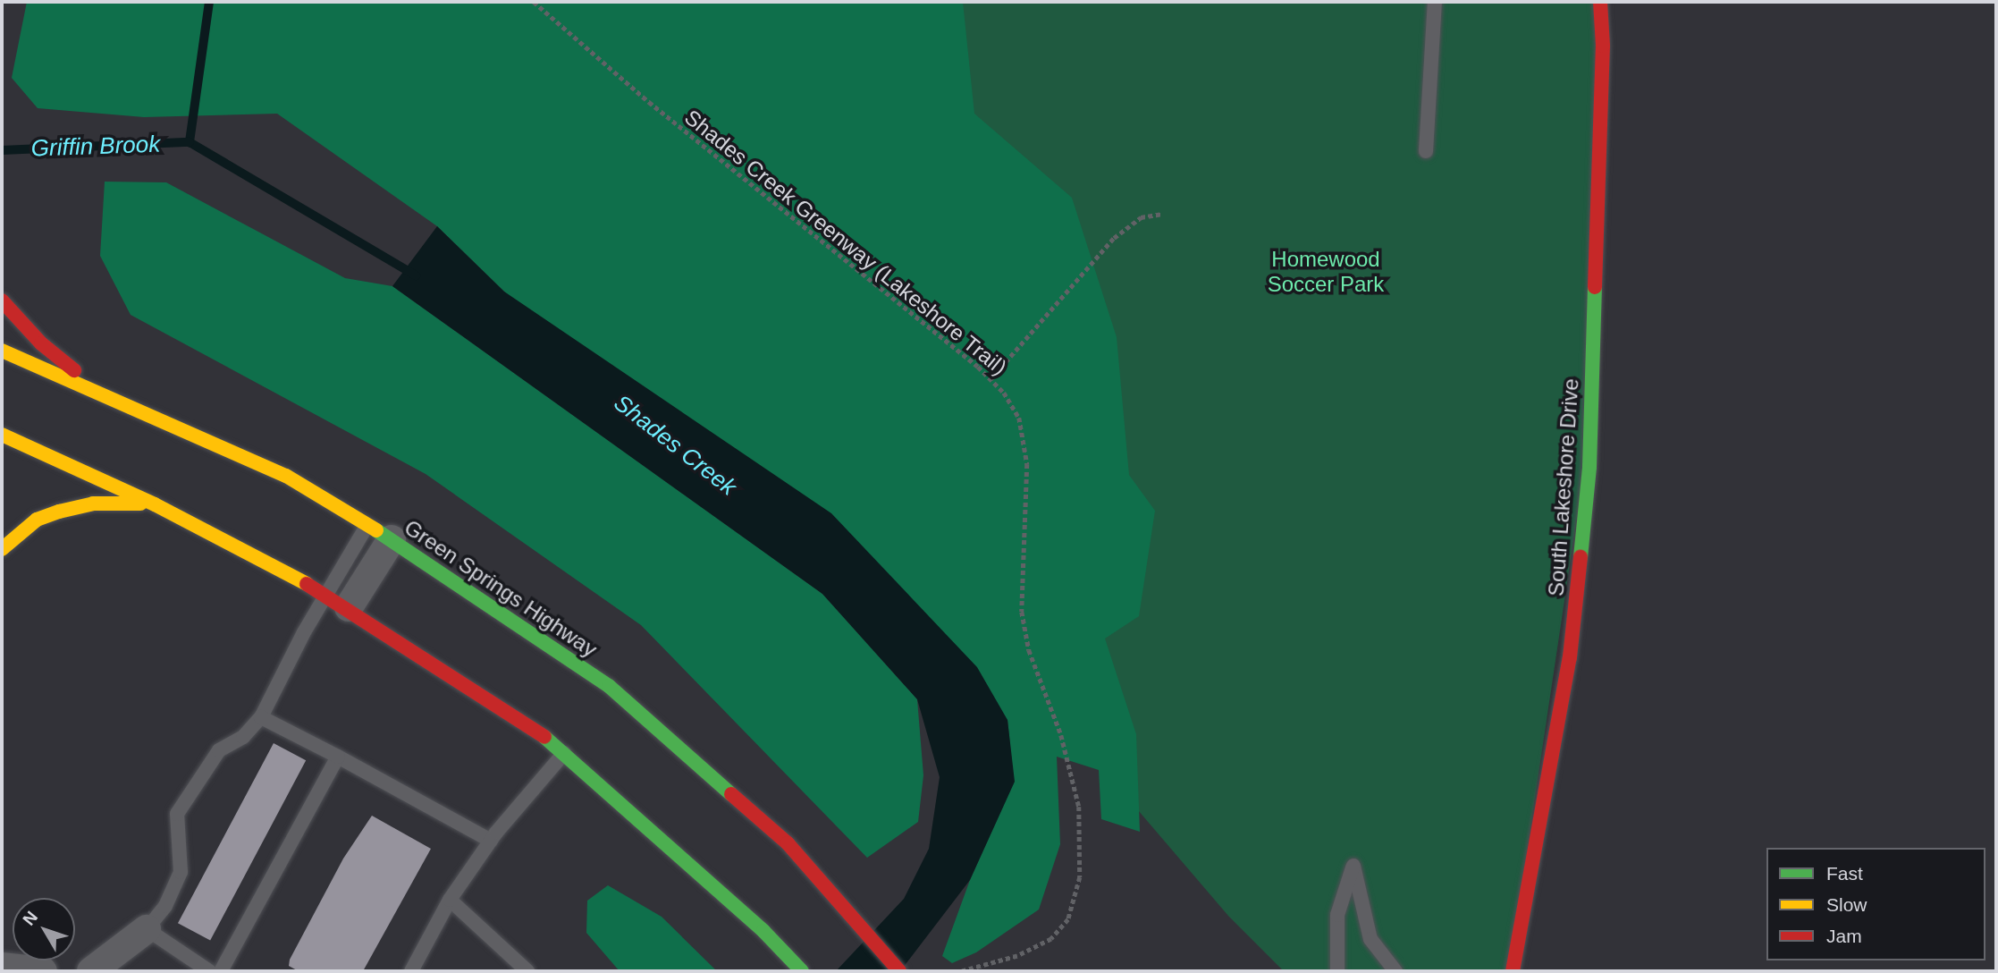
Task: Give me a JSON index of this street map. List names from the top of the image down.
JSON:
{
  "streets": {
    "main road": ["South Lakeshore Drive", "Green Springs Highway"],
    "path": ["Shades Creek Greenway (Lakeshore Trail)"]
  },
  "water": ["Griffin Brook", "Shades Creek"],
  "parks": ["Homewood Soccer Park"],
  "legend": ["Fast", "Slow", "Jam"],
  "north": "top left"
}
